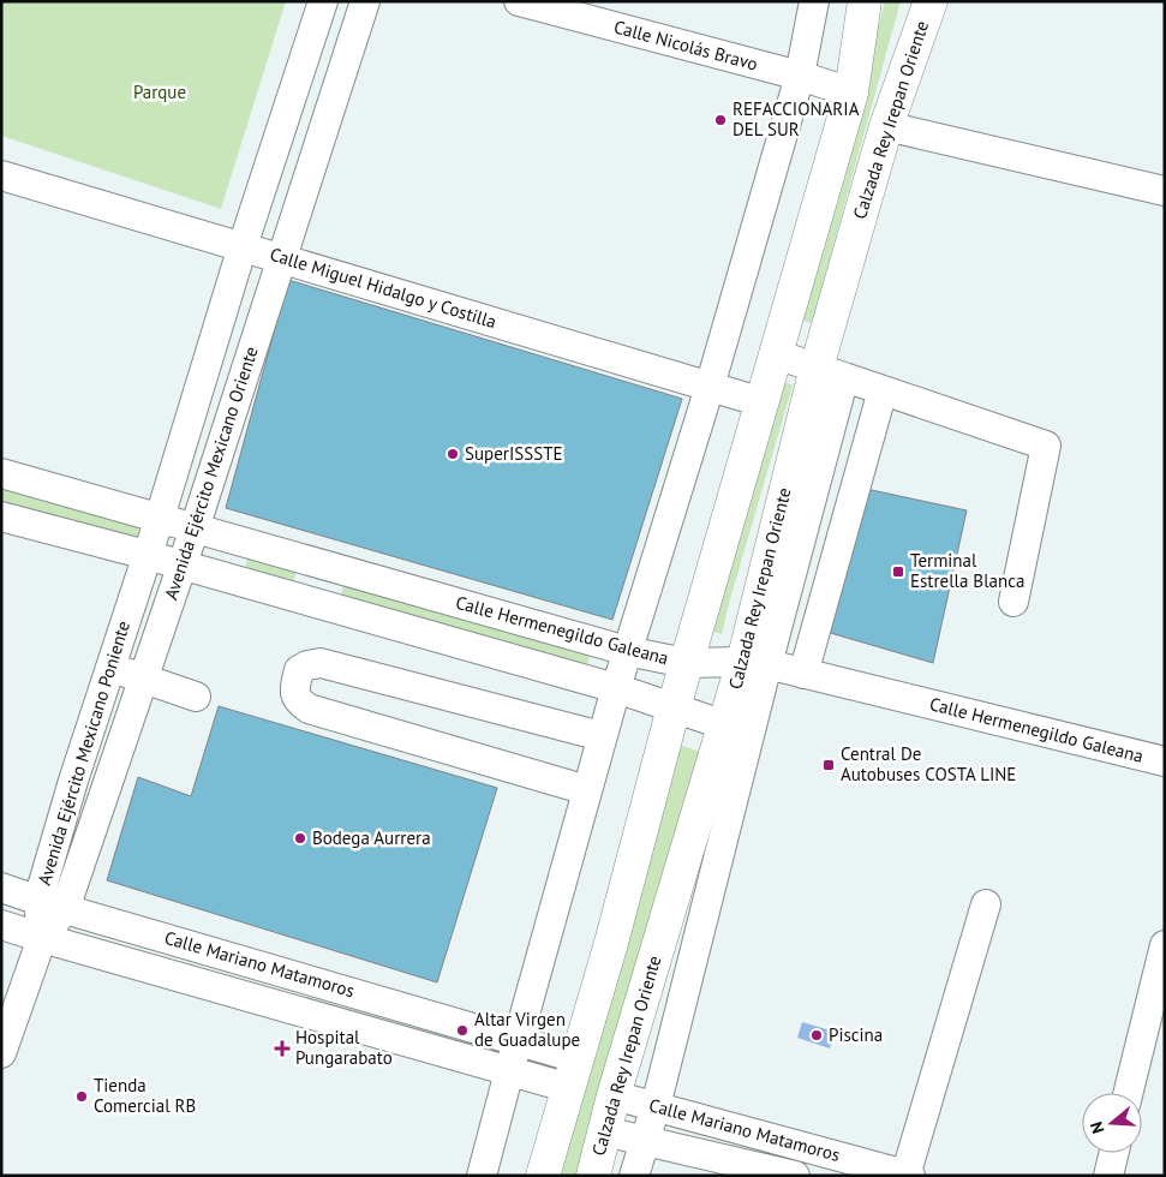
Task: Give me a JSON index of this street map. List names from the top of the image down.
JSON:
{
  "streets": {
    "main road": ["Calzada Rey Irepan Oriente"],
    "street": [
      "Calle Nicolás Bravo",
      "Calle Miguel Hidalgo y Costilla",
      "Avenida Ejército Mexicano Oriente",
      "Calle Hermenegildo Galeana",
      "Avenida Ejército Mexicano Poniente",
      "Calle Mariano Matamoros"
    ]
  },
  "crossings": [
    ["Calzada Rey Irepan Oriente", "Calle Hermenegildo Galeana"],
    ["Calzada Rey Irepan Oriente", "Calle Mariano Matamoros"],
    ["Calle Miguel Hidalgo y Costilla", "Avenida Ejército Mexicano Oriente"],
    ["Avenida Ejército Mexicano Oriente", "Calle Hermenegildo Galeana"],
    ["Avenida Ejército Mexicano Oriente", "Avenida Ejército Mexicano Poniente"],
    ["Avenida Ejército Mexicano Oriente", "Calle Mariano Matamoros"],
    ["Avenida Ejército Mexicano Poniente", "Calle Mariano Matamoros"]
  ],
  "parks": ["Parque"],
  "places": {
    "other": [
      "REFACCIONARIA DEL SUR",
      "SuperISSSTE",
      "Bodega Aurrera",
      "Altar Virgen de Guadalupe",
      "Piscina",
      "Tienda Comercial RB"
    ],
    "transit": ["Terminal Estrella Blanca", "Central De Autobuses COSTA LINE"],
    "health": ["Hospital Pungarabato"]
  },
  "north": "left"
}
